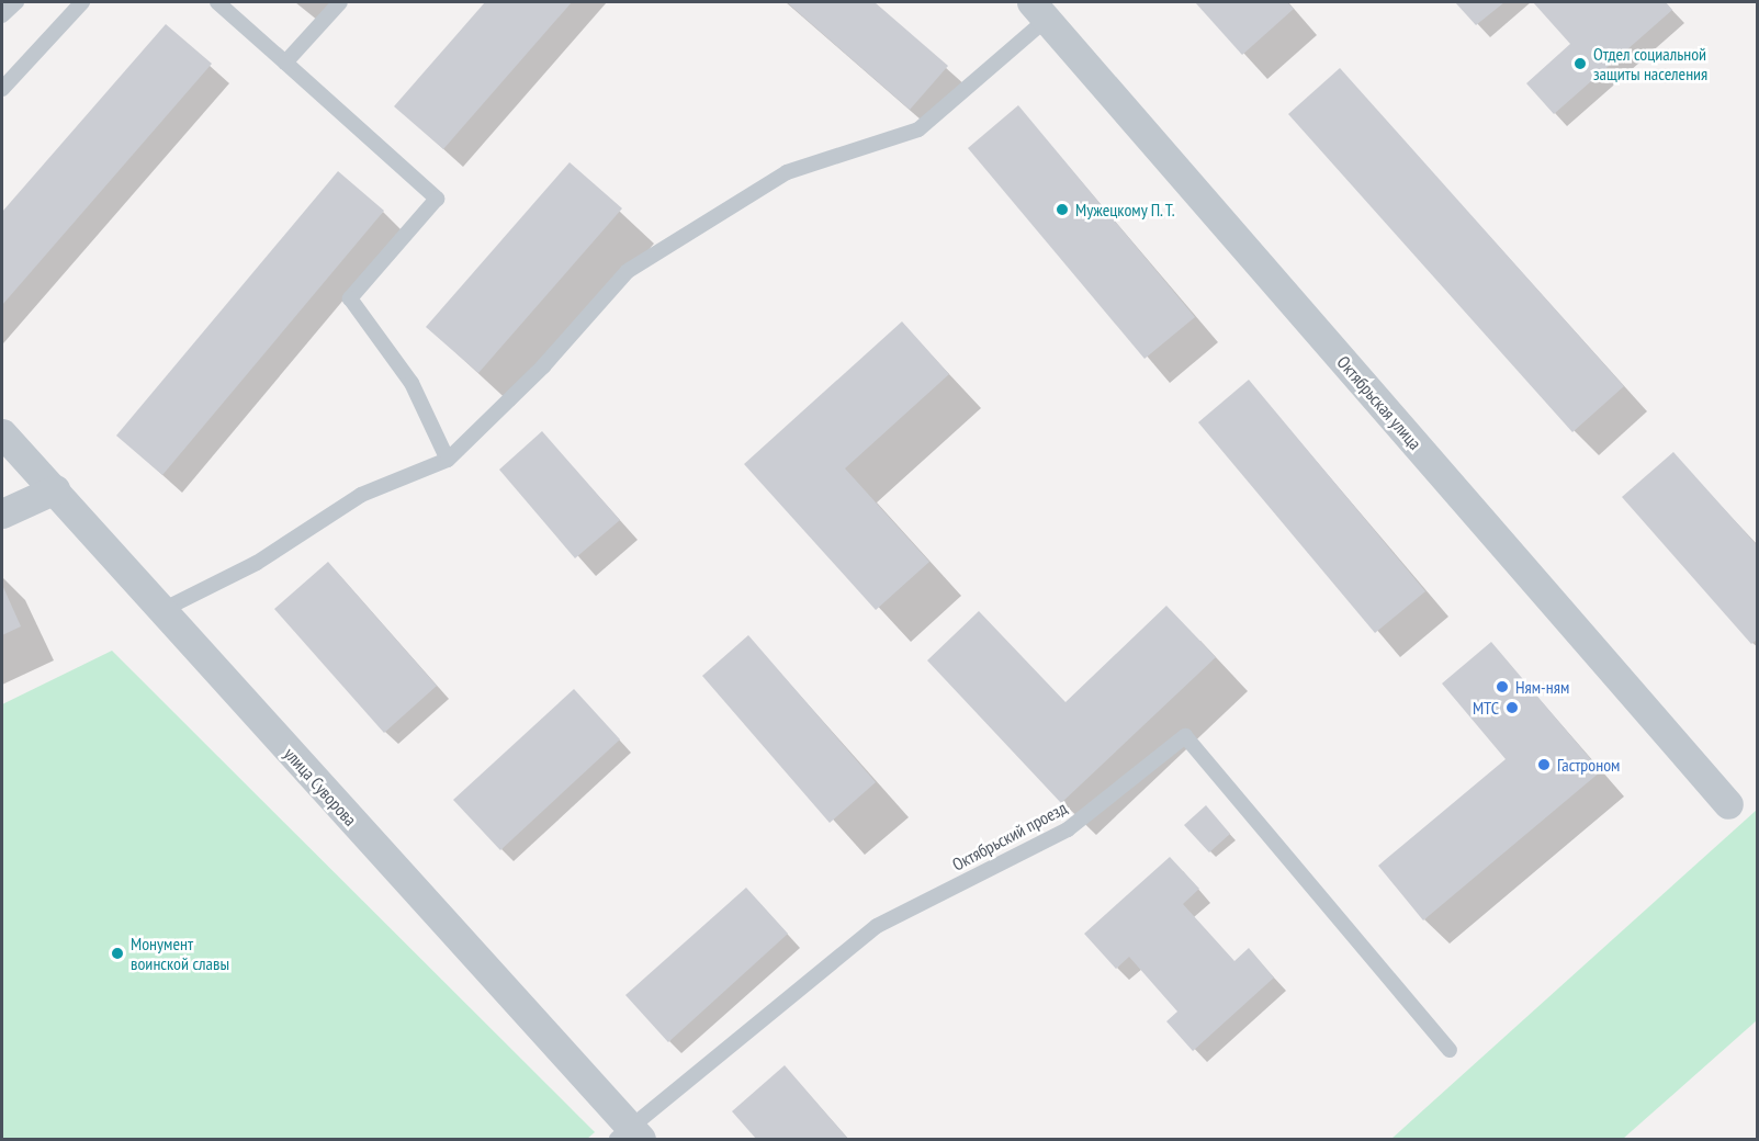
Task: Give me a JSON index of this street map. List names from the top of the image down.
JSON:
{
  "streets": {
    "street": ["Октябрьская улица", "улица Суворова"],
    "lane": ["Октябрьский проезд"]
  },
  "crossings": [
    ["улица Суворова", "Октябрьский проезд"]
  ],
  "places": [
    "Отдел социальной защиты населения",
    "Мужецкому П. Т.",
    "Ням-ням",
    "МТС",
    "Гастроном",
    "Монумент воинской славы"
  ]
}
